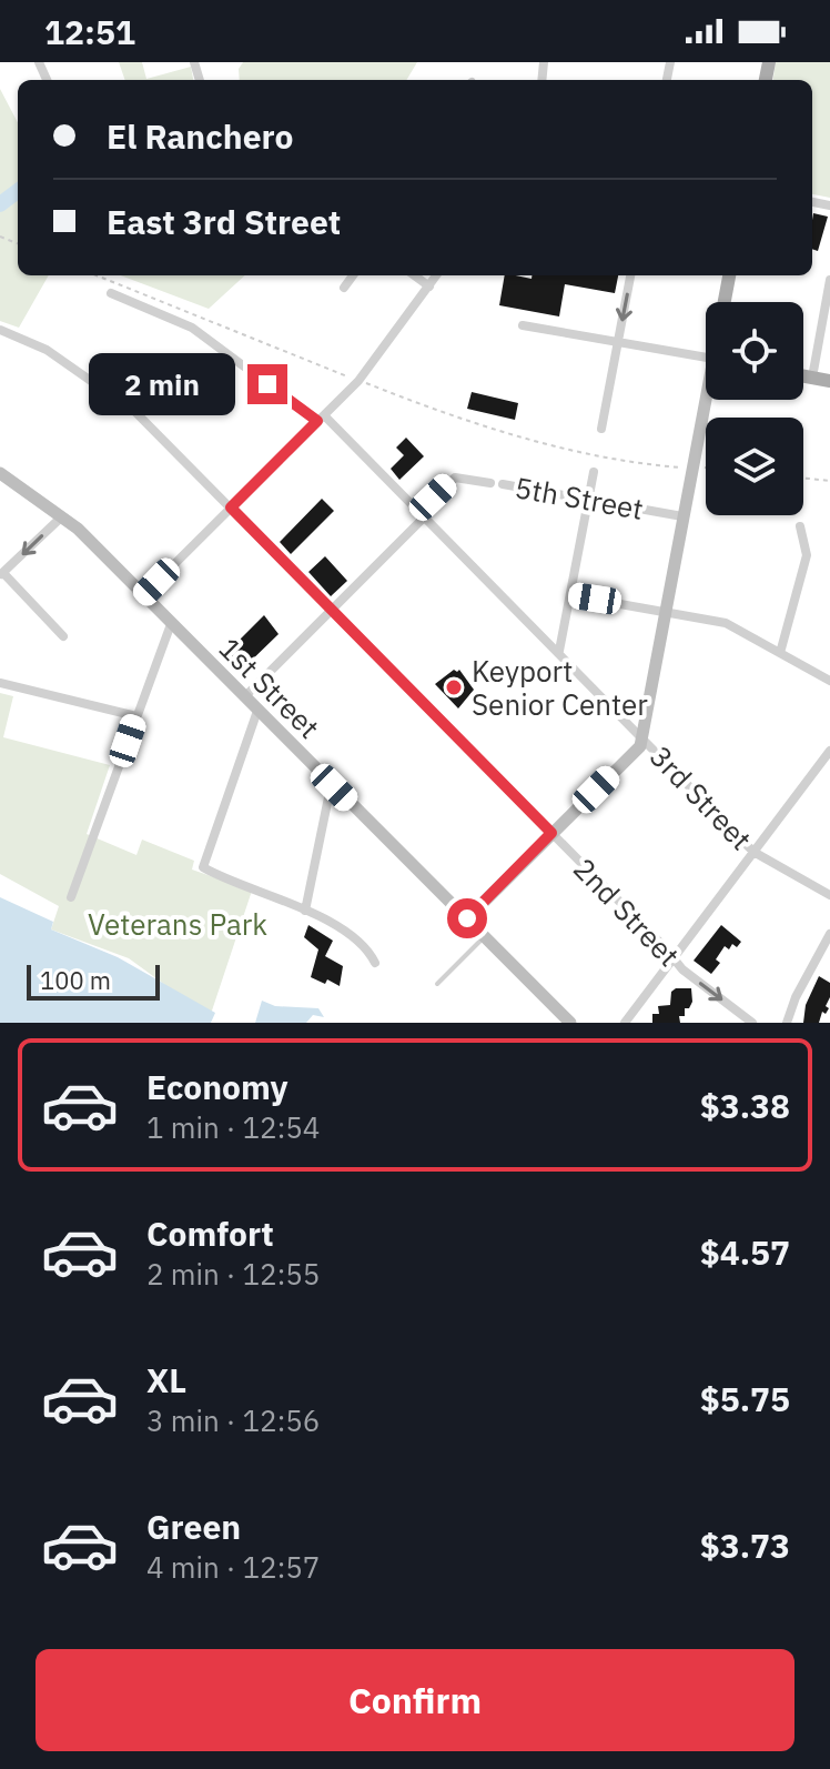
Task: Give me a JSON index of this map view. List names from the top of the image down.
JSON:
{
  "streets": {
    "main road": ["1st Street"],
    "street": ["5th Street", "3rd Street", "2nd Street"]
  },
  "crossings": [
    ["5th Street", "3rd Street"]
  ],
  "parks": ["Veterans Park"],
  "places": ["Keyport Senior Center"],
  "scale_bar": "100 m",
  "page": {
    "status": "12:51",
    "banner": ["El Ranchero", "East 3rd Street"],
    "bubble": "2 min",
    "scale": "100 m",
    "list": [
      {
        "name": "Economy",
        "note": "1 min · 12:54",
        "value": "$3.38"
      },
      {
        "name": "Comfort",
        "note": "2 min · 12:55",
        "value": "$4.57"
      },
      {
        "name": "XL",
        "note": "3 min · 12:56",
        "value": "$5.75"
      },
      {
        "name": "Green",
        "note": "4 min · 12:57",
        "value": "$3.73"
      }
    ],
    "buttons": "Confirm"
  }
}
